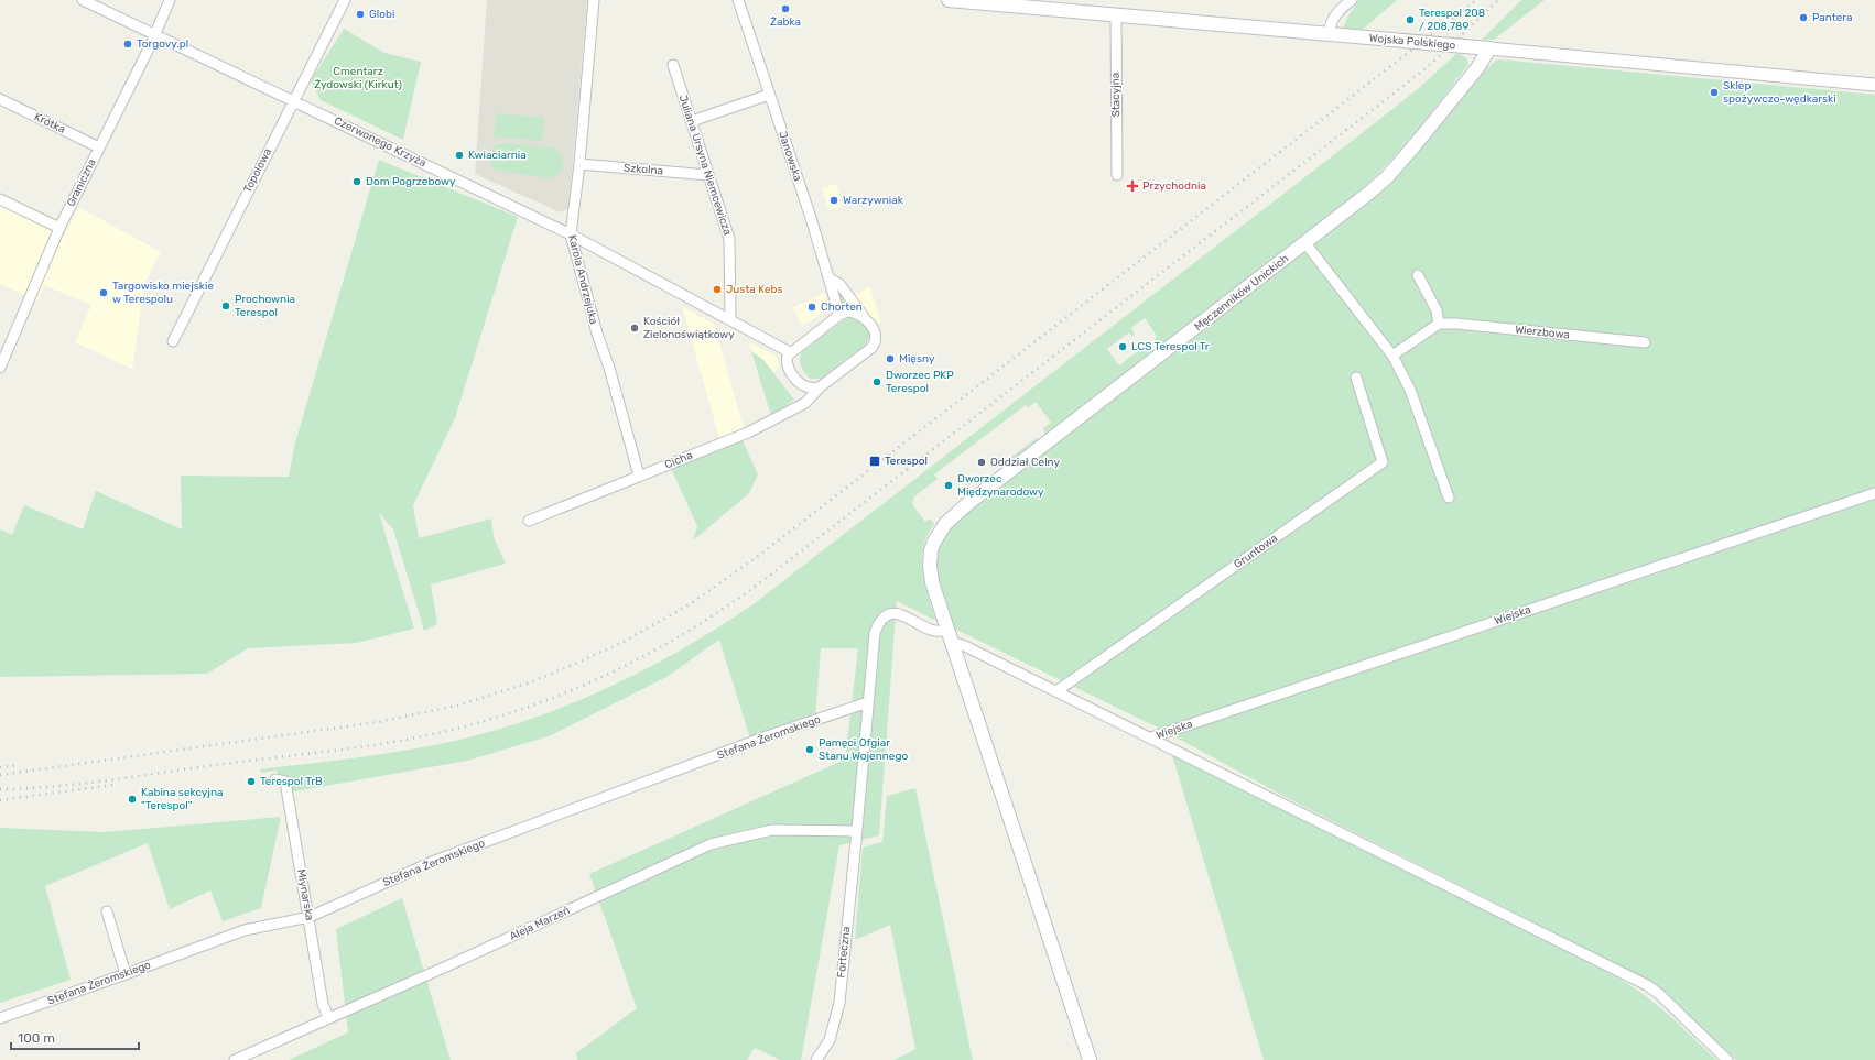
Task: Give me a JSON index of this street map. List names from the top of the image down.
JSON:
{
  "streets": {
    "main road": ["Wojska Polskiego", "Męczenników Unickich"],
    "street": [
      "Stacyjna",
      "Krótka",
      "Czerwonego Krzyża",
      "Janowska",
      "Juliana Ursyna Niemcewicza",
      "Szkolna",
      "Topolowa",
      "Graniczna",
      "Karola Andrzejuka",
      "Wierzbowa",
      "Cicha",
      "Gruntowa",
      "Wiejska",
      "Stefana Żeromskiego",
      "Młynarska",
      "Aleja Marzeń",
      "Forteczna"
    ]
  },
  "crossings": [
    ["Wojska Polskiego", "Stacyjna"],
    ["Wojska Polskiego", "Męczenników Unickich"],
    ["Krótka", "Graniczna"],
    ["Czerwonego Krzyża", "Juliana Ursyna Niemcewicza"],
    ["Czerwonego Krzyża", "Topolowa"],
    ["Czerwonego Krzyża", "Graniczna"],
    ["Czerwonego Krzyża", "Karola Andrzejuka"],
    ["Janowska", "Cicha"],
    ["Juliana Ursyna Niemcewicza", "Szkolna"],
    ["Szkolna", "Karola Andrzejuka"],
    ["Karola Andrzejuka", "Cicha"],
    ["Męczenników Unickich", "Forteczna"],
    ["Stefana Żeromskiego", "Młynarska"],
    ["Stefana Żeromskiego", "Forteczna"],
    ["Młynarska", "Aleja Marzeń"],
    ["Aleja Marzeń", "Forteczna"]
  ],
  "parks": ["Cmentarz Żydowski (Kirkut)"],
  "places": {
    "other": [
      "Żabka",
      "Globi",
      "Pantera",
      "Terespol 208 / 208,789",
      "Torgovy.pl",
      "Sklep spożywczo-wędkarski",
      "Kwiaciarnia",
      "Dom Pogrzebowy",
      "Warzywniak",
      "Justa Kebs",
      "Targowisko miejskie w Terespolu",
      "Prochownia Terespol",
      "Chorten",
      "Kościół Zielonoświątkowy",
      "LCS Terespol Tr",
      "Mięsny",
      "Dworzec PKP Terespol",
      "Oddział Celny",
      "Dworzec Międzynarodowy",
      "Pamęci Ofgiar Stanu Wojennego",
      "Terespol TrB",
      "Kabina sekcyjna \"Terespol\""
    ],
    "health": ["Przychodnia"],
    "transit": ["Terespol"]
  },
  "scale_bar": "100 m"
}
